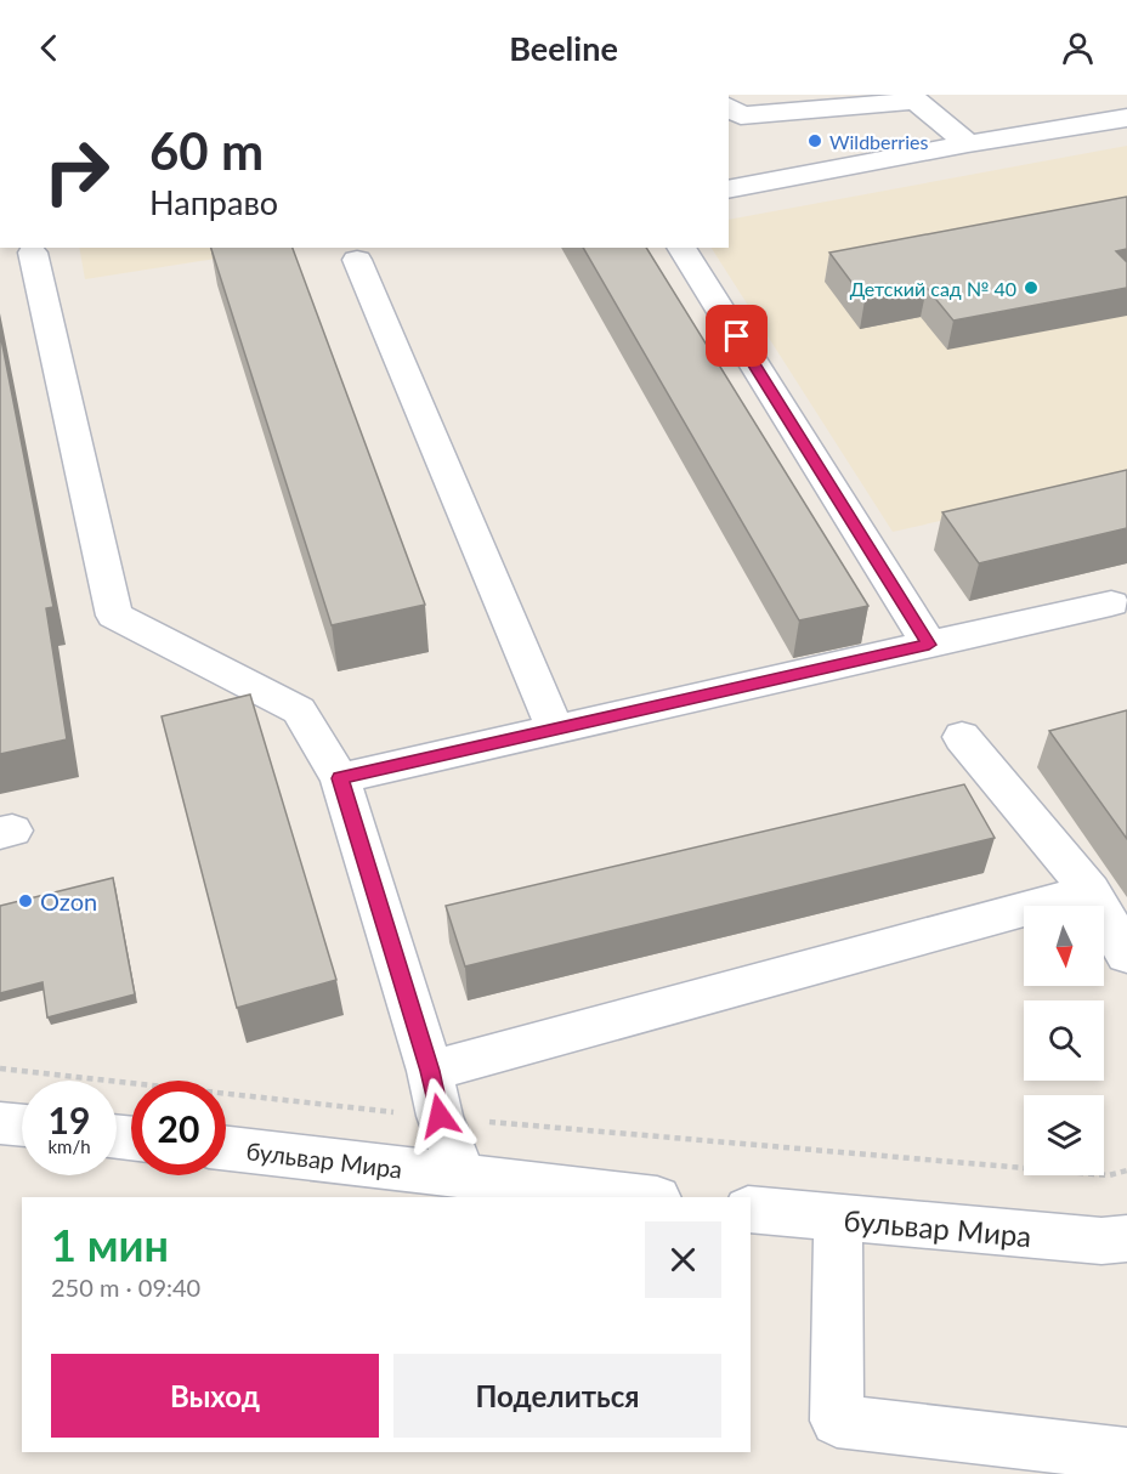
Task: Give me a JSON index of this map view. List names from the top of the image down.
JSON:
{
  "streets": {
    "street": ["бульвар Мира"]
  },
  "places": ["Wildberries", "Детский сад № 40", "Ozon"],
  "north": "bottom",
  "page": {
    "header": "Beeline",
    "turn": ["60 m", "Направо"],
    "speed": "19 km/h",
    "limit": "20",
    "heading": ["1 мин", "250 m · 09:40"],
    "buttons": ["Выход", "Поделиться"]
  }
}
